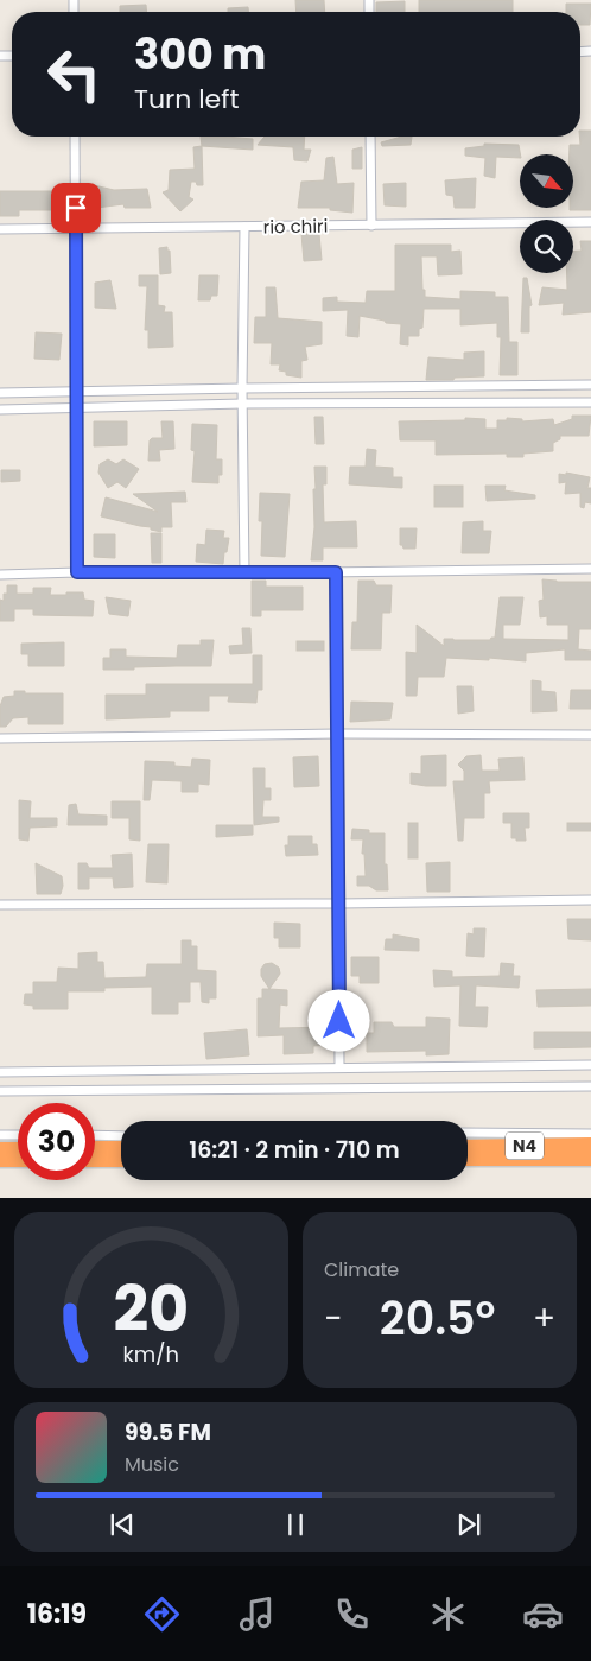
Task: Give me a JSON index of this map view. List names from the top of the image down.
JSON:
{
  "streets": {
    "highway": ["N4"],
    "street": ["rio chiri"]
  },
  "north": "bottom right",
  "page": {
    "turn": ["300 m", "Turn left"],
    "limit": "30",
    "trip": "16:21 · 2 min · 710 m",
    "tile": "Climate",
    "heat": ["−", "20.5°", "+"],
    "song": ["99.5 FM", "Music"],
    "tabs": "16:19",
    "gauge": ["20", "km/h"]
  }
}
